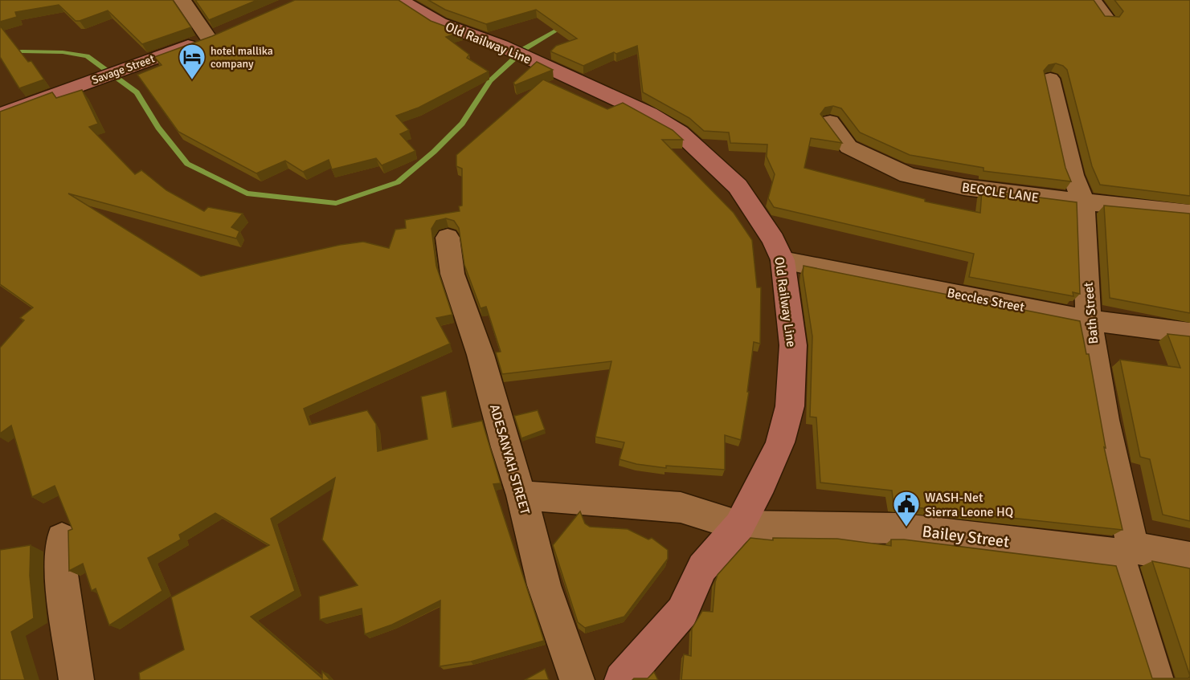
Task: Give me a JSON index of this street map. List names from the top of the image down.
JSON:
{
  "streets": {
    "street": [
      "Old Railway Line",
      "Savage Street",
      "BECCLE LANE",
      "Beccles Street",
      "Bath Street",
      "ADESANYAH STREET",
      "Bailey Street"
    ]
  },
  "crossings": [
    ["Old Railway Line", "Beccles Street"],
    ["Old Railway Line", "Bailey Street"],
    ["BECCLE LANE", "Bath Street"],
    ["Beccles Street", "Bath Street"],
    ["Bath Street", "Bailey Street"],
    ["ADESANYAH STREET", "Bailey Street"]
  ],
  "places": {
    "hotel": ["hotel mallika company"],
    "public building": ["WASH-Net Sierra Leone HQ"]
  }
}
